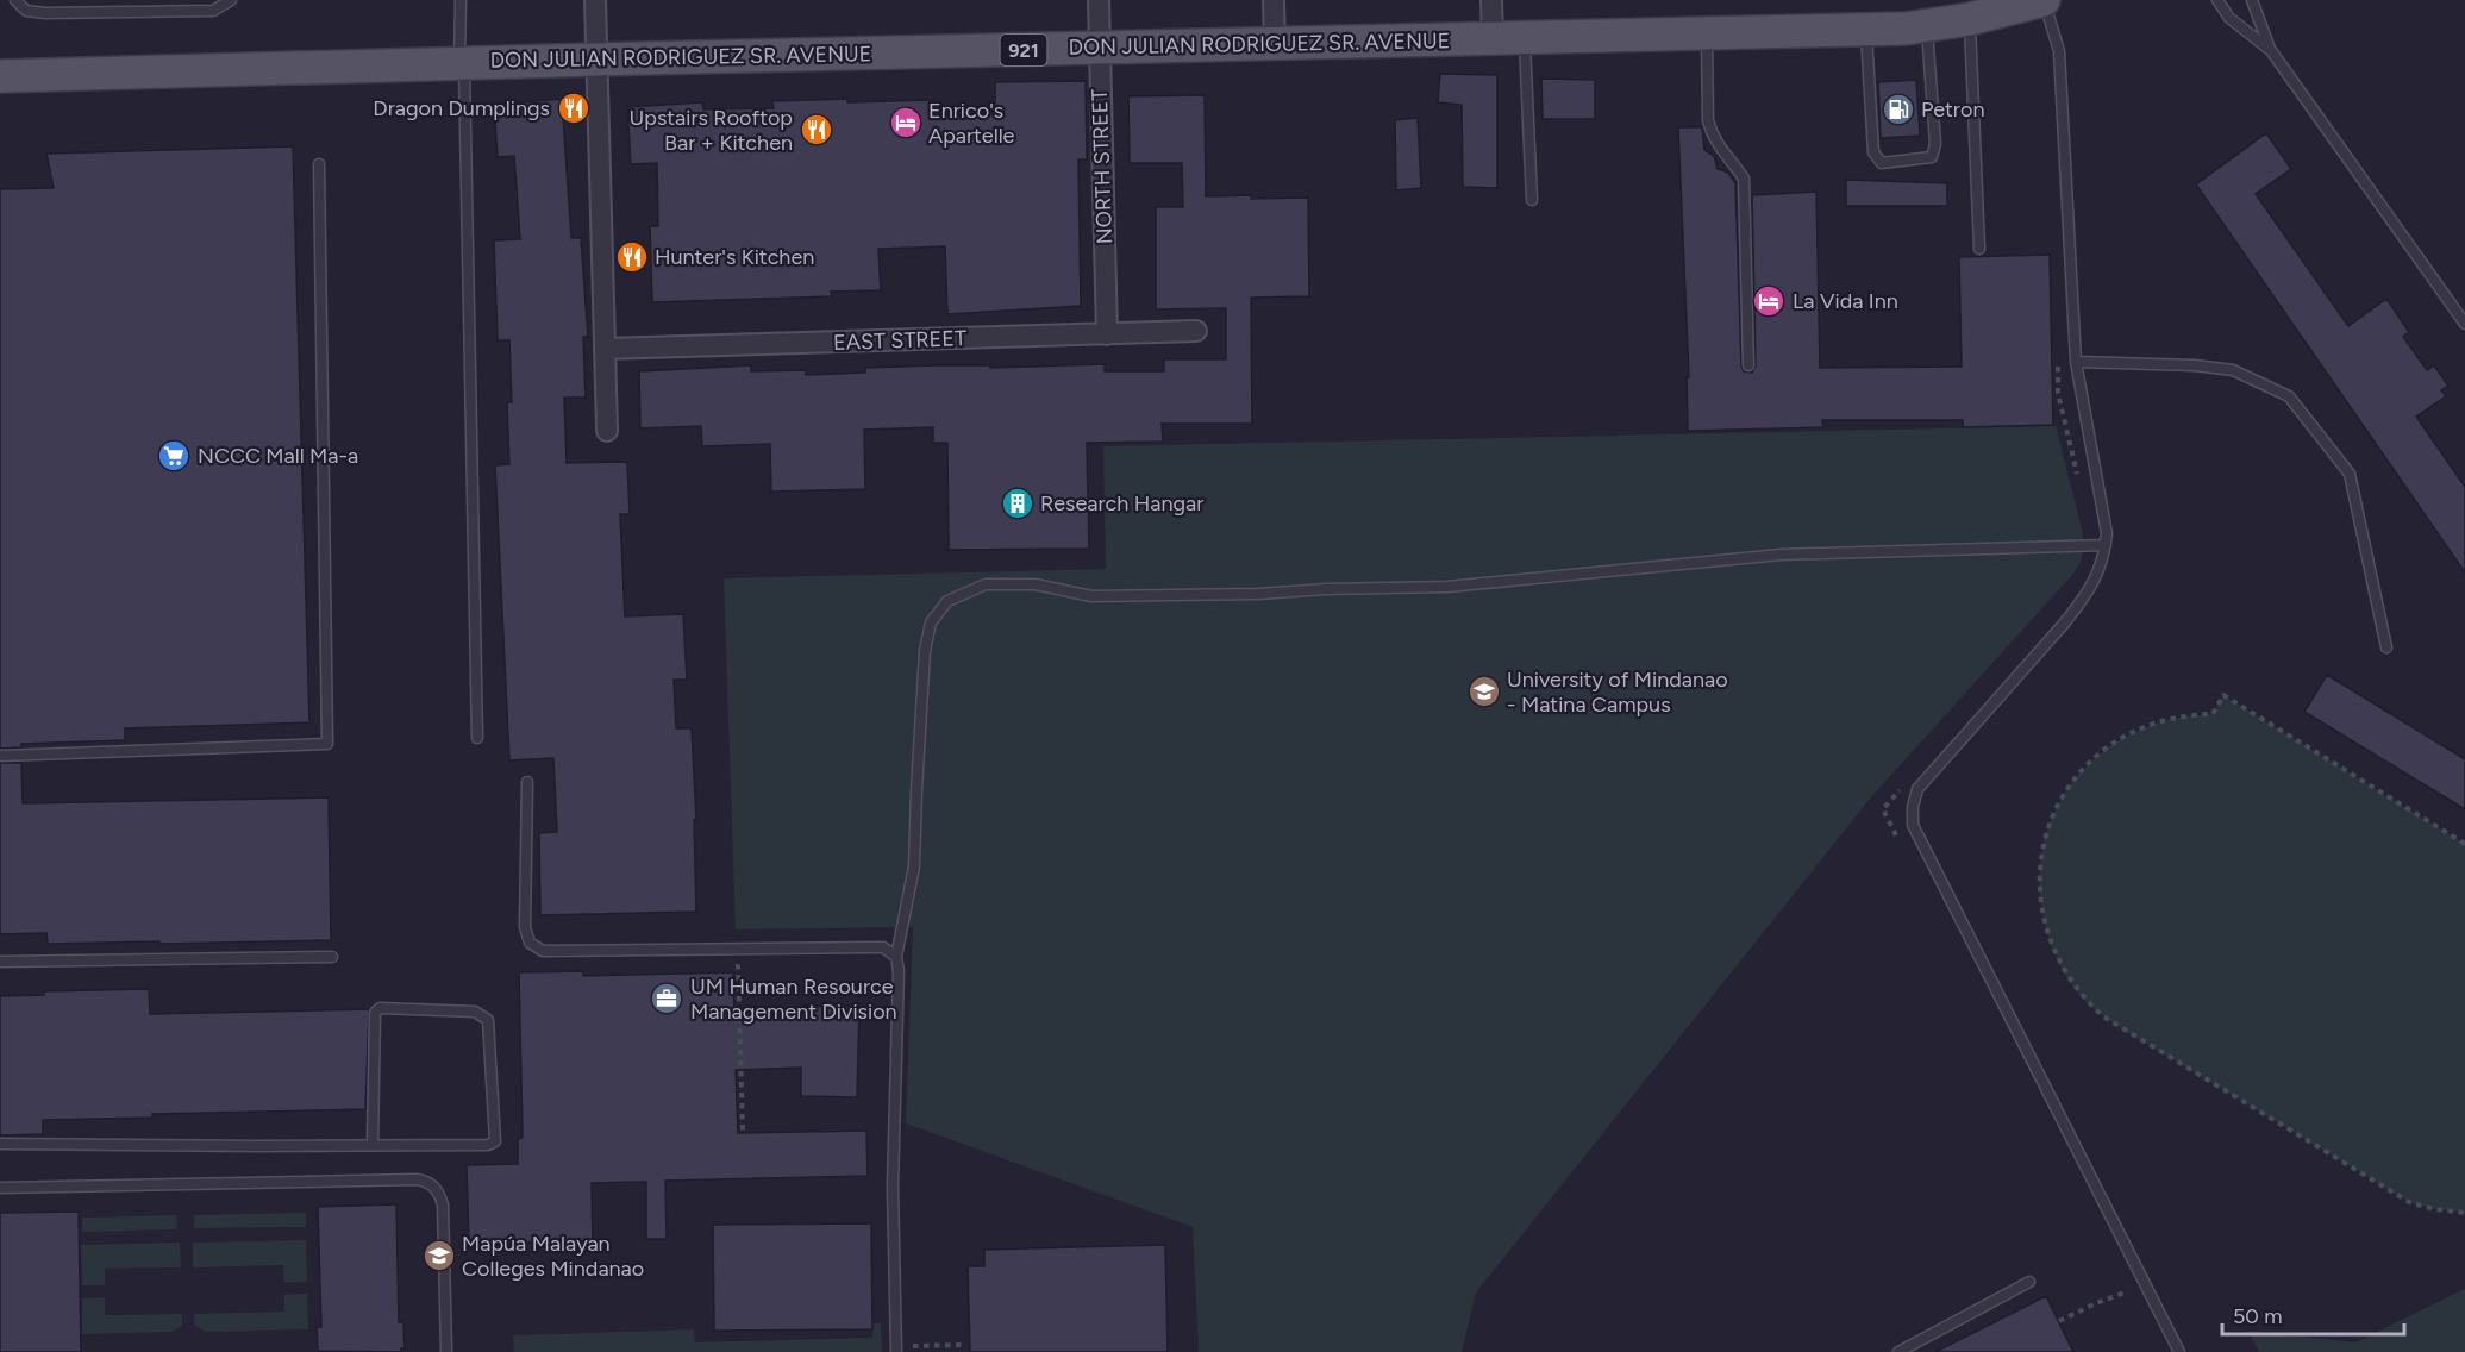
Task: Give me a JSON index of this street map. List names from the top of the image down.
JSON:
{
  "streets": {
    "main road": ["DON JULIAN RODRIGUEZ SR. AVENUE", "921"],
    "street": ["NORTH STREET", "EAST STREET"]
  },
  "crossings": [
    ["DON JULIAN RODRIGUEZ SR. AVENUE", "NORTH STREET"],
    ["NORTH STREET", "EAST STREET"]
  ],
  "places": {
    "restaurant": ["Dragon Dumplings", "Upstairs Rooftop Bar + Kitchen", "Hunter's Kitchen"],
    "fuel station": ["Petron"],
    "hotel": ["Enrico's Apartelle", "La Vida Inn"],
    "supermarket": ["NCCC Mall Ma-a"],
    "building": ["Research Hangar"],
    "school or university": ["University of Mindanao - Matina Campus", "Mapúa Malayan Colleges Mindanao"],
    "office": ["UM Human Resource Management Division"]
  },
  "scale_bar": "50 m"
}
